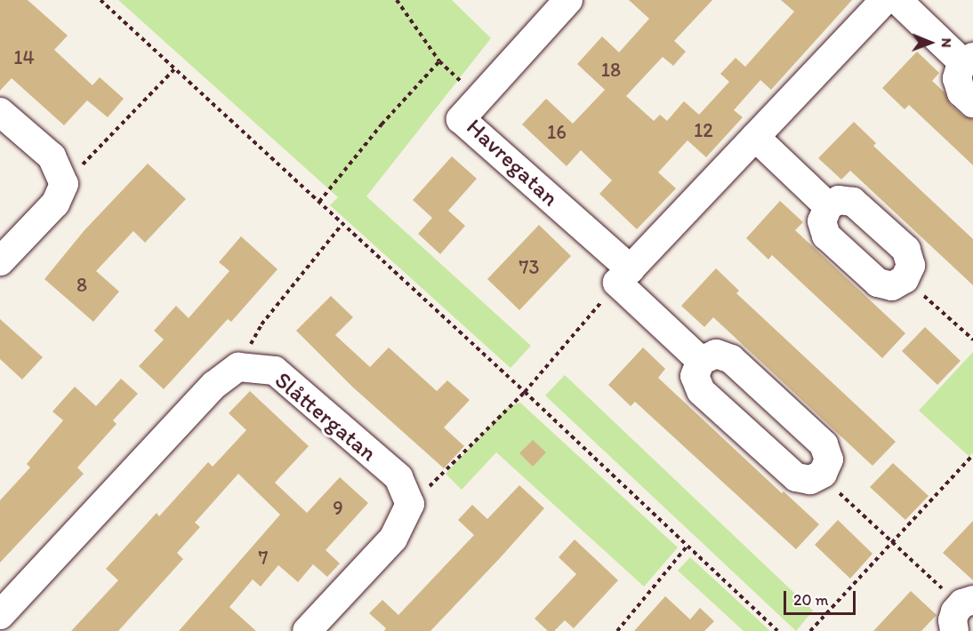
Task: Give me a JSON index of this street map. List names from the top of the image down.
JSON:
{
  "streets": {
    "street": ["Havregatan", "Slåttergatan"]
  },
  "house_numbers": [
    "14",
    "18",
    "12",
    "16",
    "73",
    "8",
    "9",
    "7"
  ],
  "scale_bar": "20 m",
  "north": "right"
}
